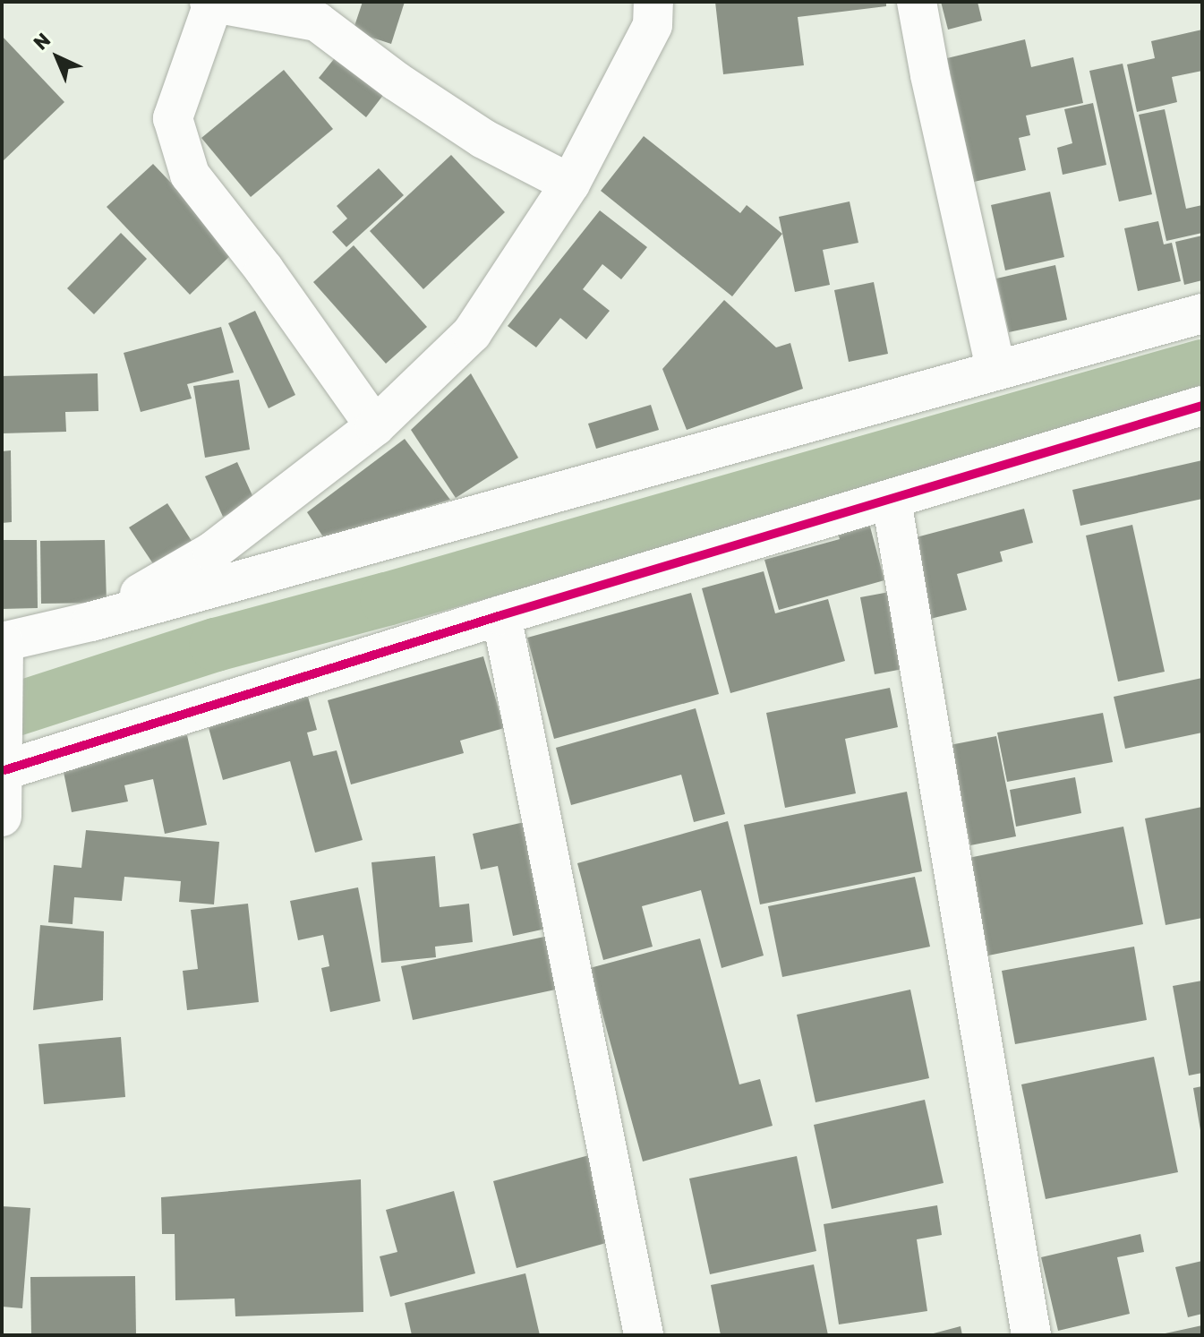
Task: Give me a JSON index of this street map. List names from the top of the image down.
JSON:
{
  "north": "top left"
}
